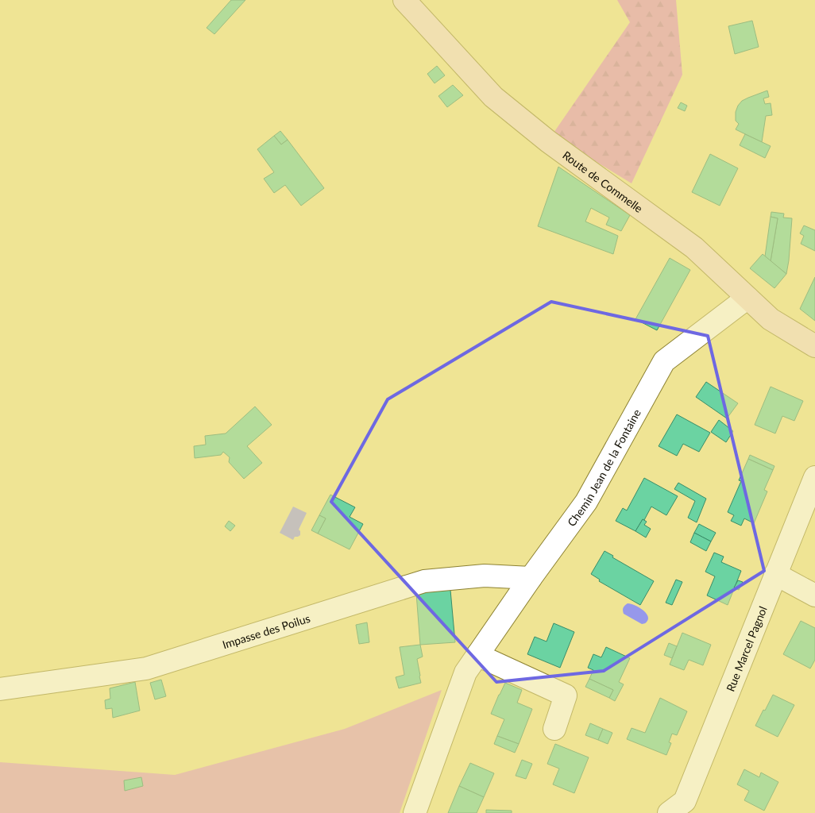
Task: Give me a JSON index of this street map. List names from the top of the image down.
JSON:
{
  "streets": {
    "street": [
      "Route de Commelle",
      "Chemin Jean de la Fontaine",
      "Impasse des Poilus",
      "Rue Marcel Pagnol"
    ]
  },
  "crossings": [
    ["Route de Commelle", "Chemin Jean de la Fontaine"],
    ["Chemin Jean de la Fontaine", "Impasse des Poilus"]
  ]
}
